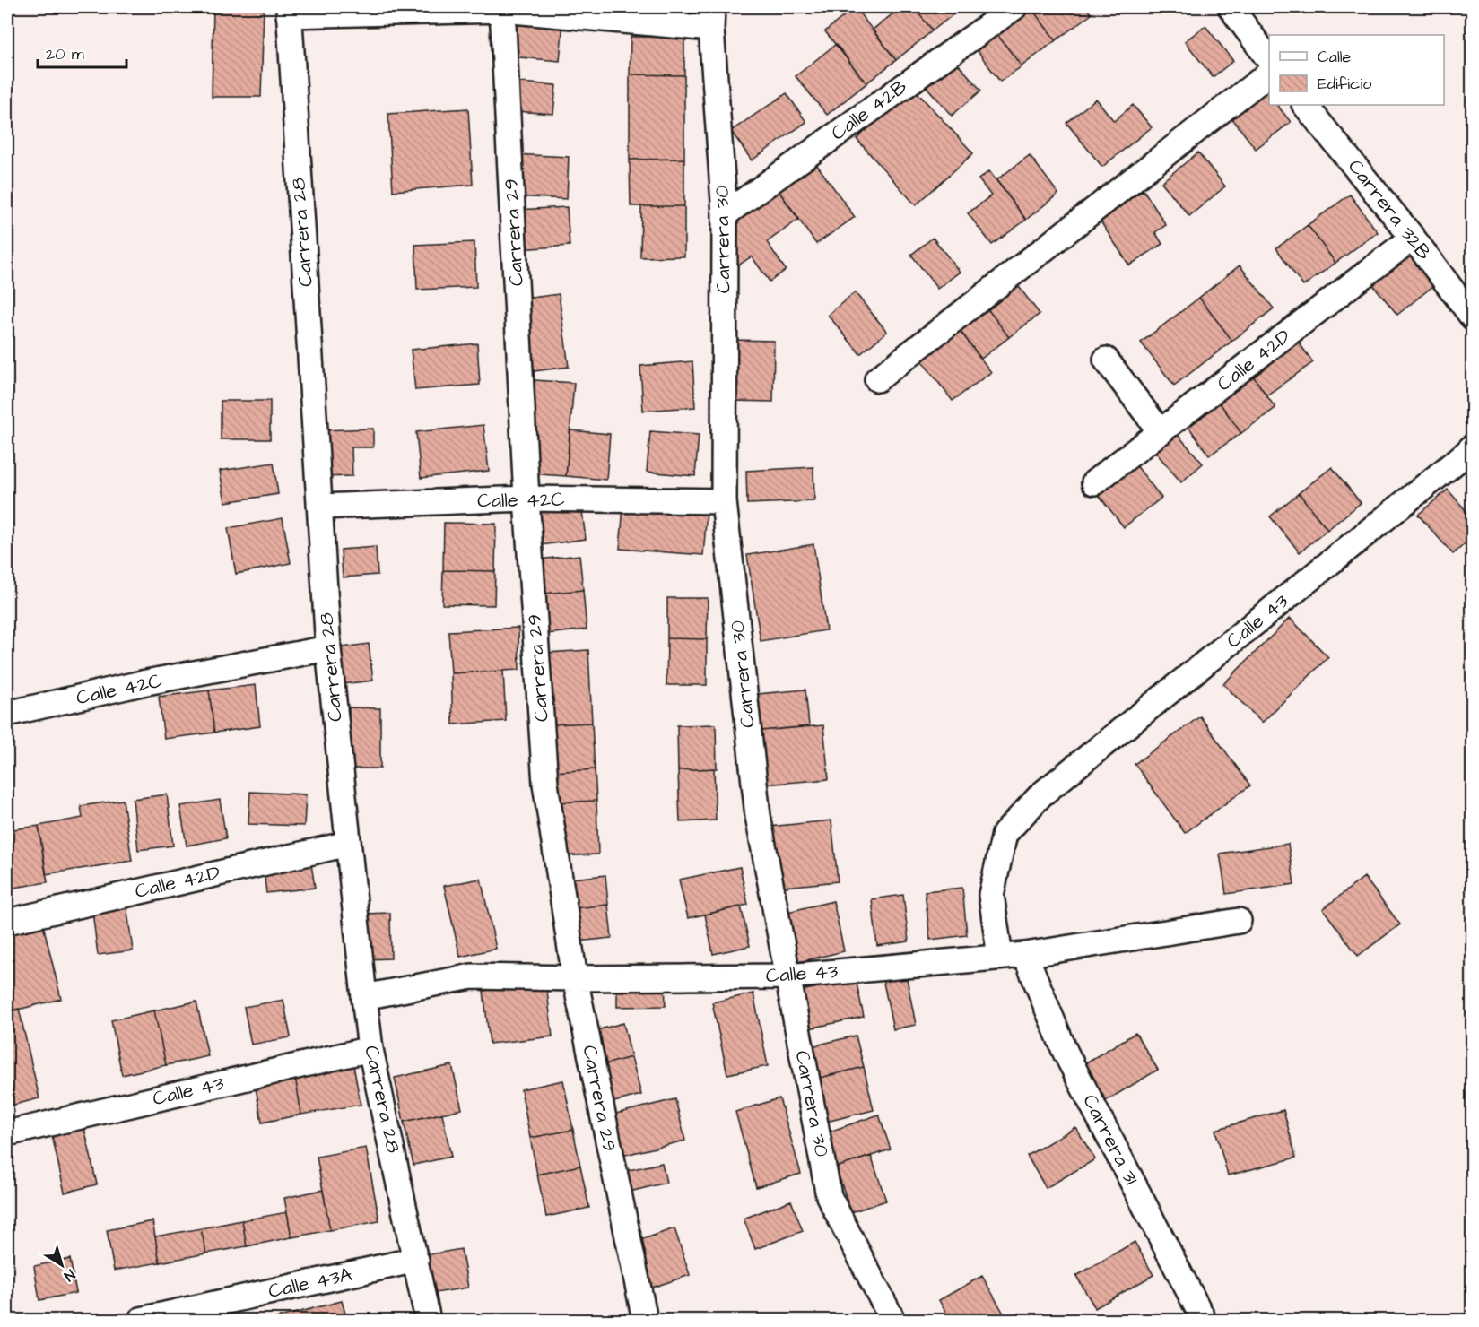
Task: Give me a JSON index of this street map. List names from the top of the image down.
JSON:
{
  "streets": {
    "street": [
      "Calle 42B",
      "Carrera 32B",
      "Carrera 28",
      "Carrera 29",
      "Carrera 30",
      "Calle 42D",
      "Calle 42C",
      "Calle 43",
      "Carrera 31",
      "Calle 43A"
    ]
  },
  "crossings": [
    ["Calle 42B", "Carrera 30"],
    ["Carrera 32B", "Calle 42D"],
    ["Carrera 28", "Calle 42D"],
    ["Carrera 28", "Calle 42C"],
    ["Carrera 28", "Calle 43"],
    ["Carrera 28", "Calle 43A"],
    ["Carrera 29", "Calle 42C"],
    ["Carrera 29", "Calle 43"],
    ["Carrera 30", "Calle 42C"],
    ["Carrera 30", "Calle 43"],
    ["Calle 43", "Carrera 31"]
  ],
  "legend": ["Calle", "Edificio"],
  "scale_bar": "20 m",
  "north": "bottom right"
}
